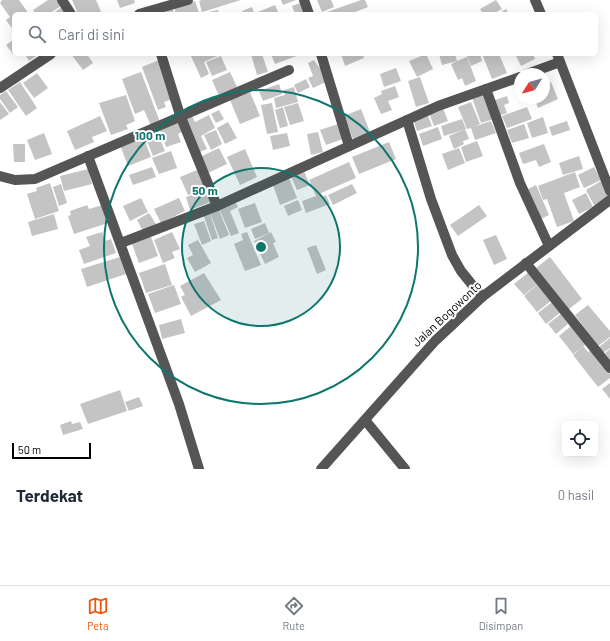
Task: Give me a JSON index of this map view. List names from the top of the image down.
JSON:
{
  "streets": {
    "street": ["Jalan Bogowonto"]
  },
  "scale_bar": "50 m",
  "north": "bottom left",
  "page": {
    "search": "Cari di sini",
    "scale": "50 m",
    "heading": ["Terdekat", "0 hasil"],
    "nav": ["Peta", "Rute", "Disimpan"]
  },
  "rings": ["100 m", "50 m"]
}
